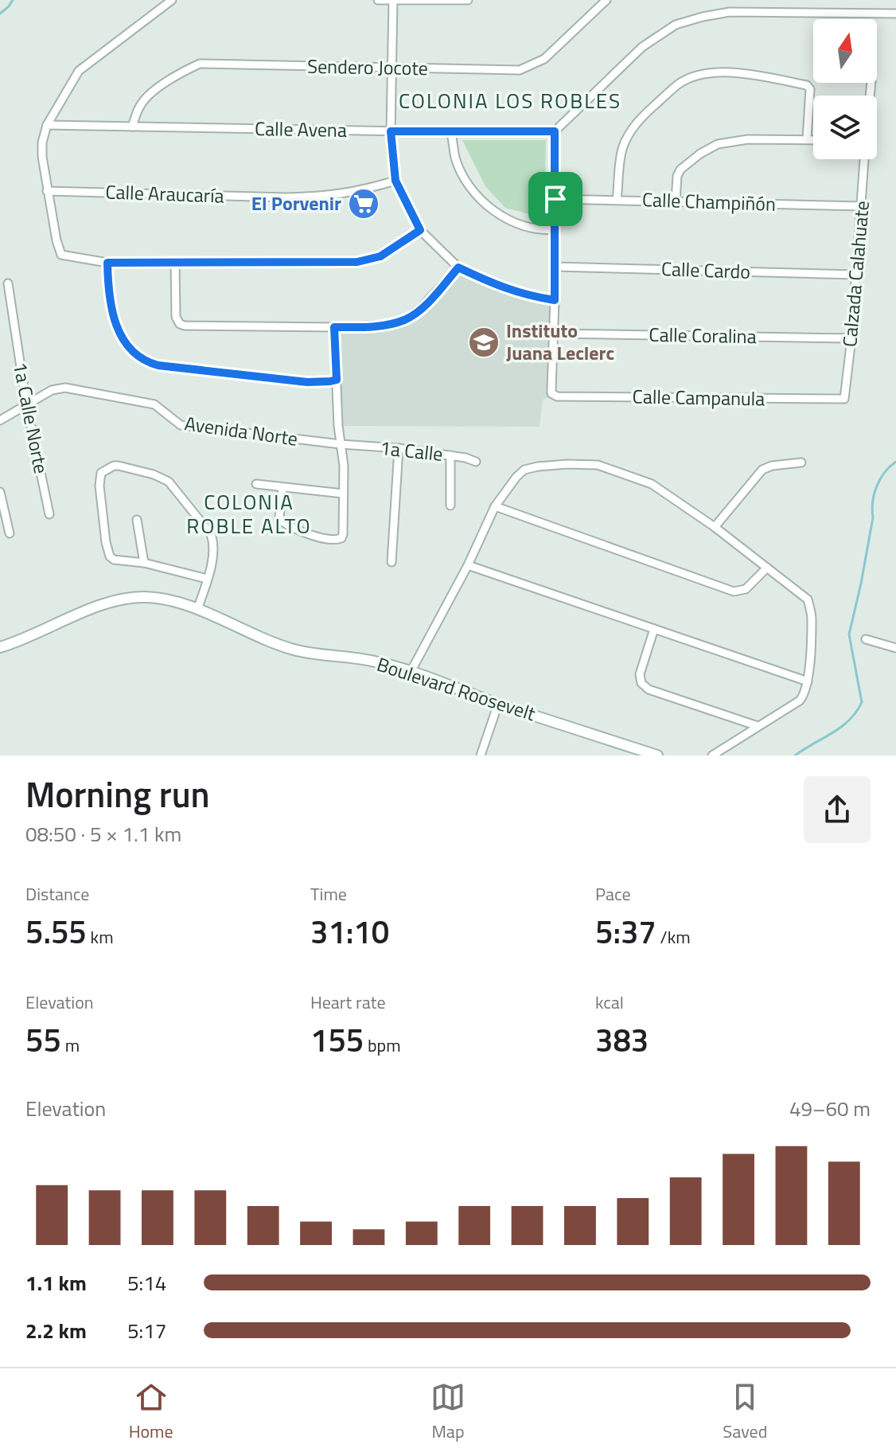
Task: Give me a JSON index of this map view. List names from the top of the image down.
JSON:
{
  "streets": {
    "main road": ["Boulevard Roosevelt"],
    "street": [
      "Sendero Jocote",
      "Calle Avena",
      "Calle Araucaría",
      "Calle Champiñón",
      "Calle Cardo",
      "Calzada Calahuate",
      "Calle Coralina",
      "Calle Campanula",
      "1a Calle Norte",
      "Avenida Norte",
      "1a Calle"
    ]
  },
  "crossings": [
    ["Sendero Jocote", "Calle Avena"],
    ["Calle Champiñón", "Calzada Calahuate"],
    ["Calle Cardo", "Calzada Calahuate"],
    ["Calzada Calahuate", "Calle Coralina"],
    ["Calzada Calahuate", "Calle Campanula"],
    ["Calle Coralina", "Calle Campanula"],
    ["1a Calle Norte", "Avenida Norte"],
    ["Avenida Norte", "1a Calle"]
  ],
  "districts": ["COLONIA LOS ROBLES", "COLONIA ROBLE ALTO"],
  "places": {
    "supermarket": ["El Porvenir"],
    "school or university": ["Instituto Juana Leclerc"]
  },
  "north": "top",
  "page": {
    "heading": ["Morning run", "08:50 · 5 × 1.1 km"],
    "stats": [
      ["Distance", "5.55 km"],
      ["Time", "31:10"],
      ["Pace", "5:37 /km"],
      ["Elevation", "55 m"],
      ["Heart rate", "155 bpm"],
      ["kcal", "383"]
    ],
    "chart": ["Elevation", "49–60 m"],
    "list": [
      {
        "name": "1.1 km",
        "note": "5:14"
      },
      {
        "name": "2.2 km",
        "note": "5:17"
      }
    ],
    "tabs": ["Home", "Map", "Saved"]
  }
}
